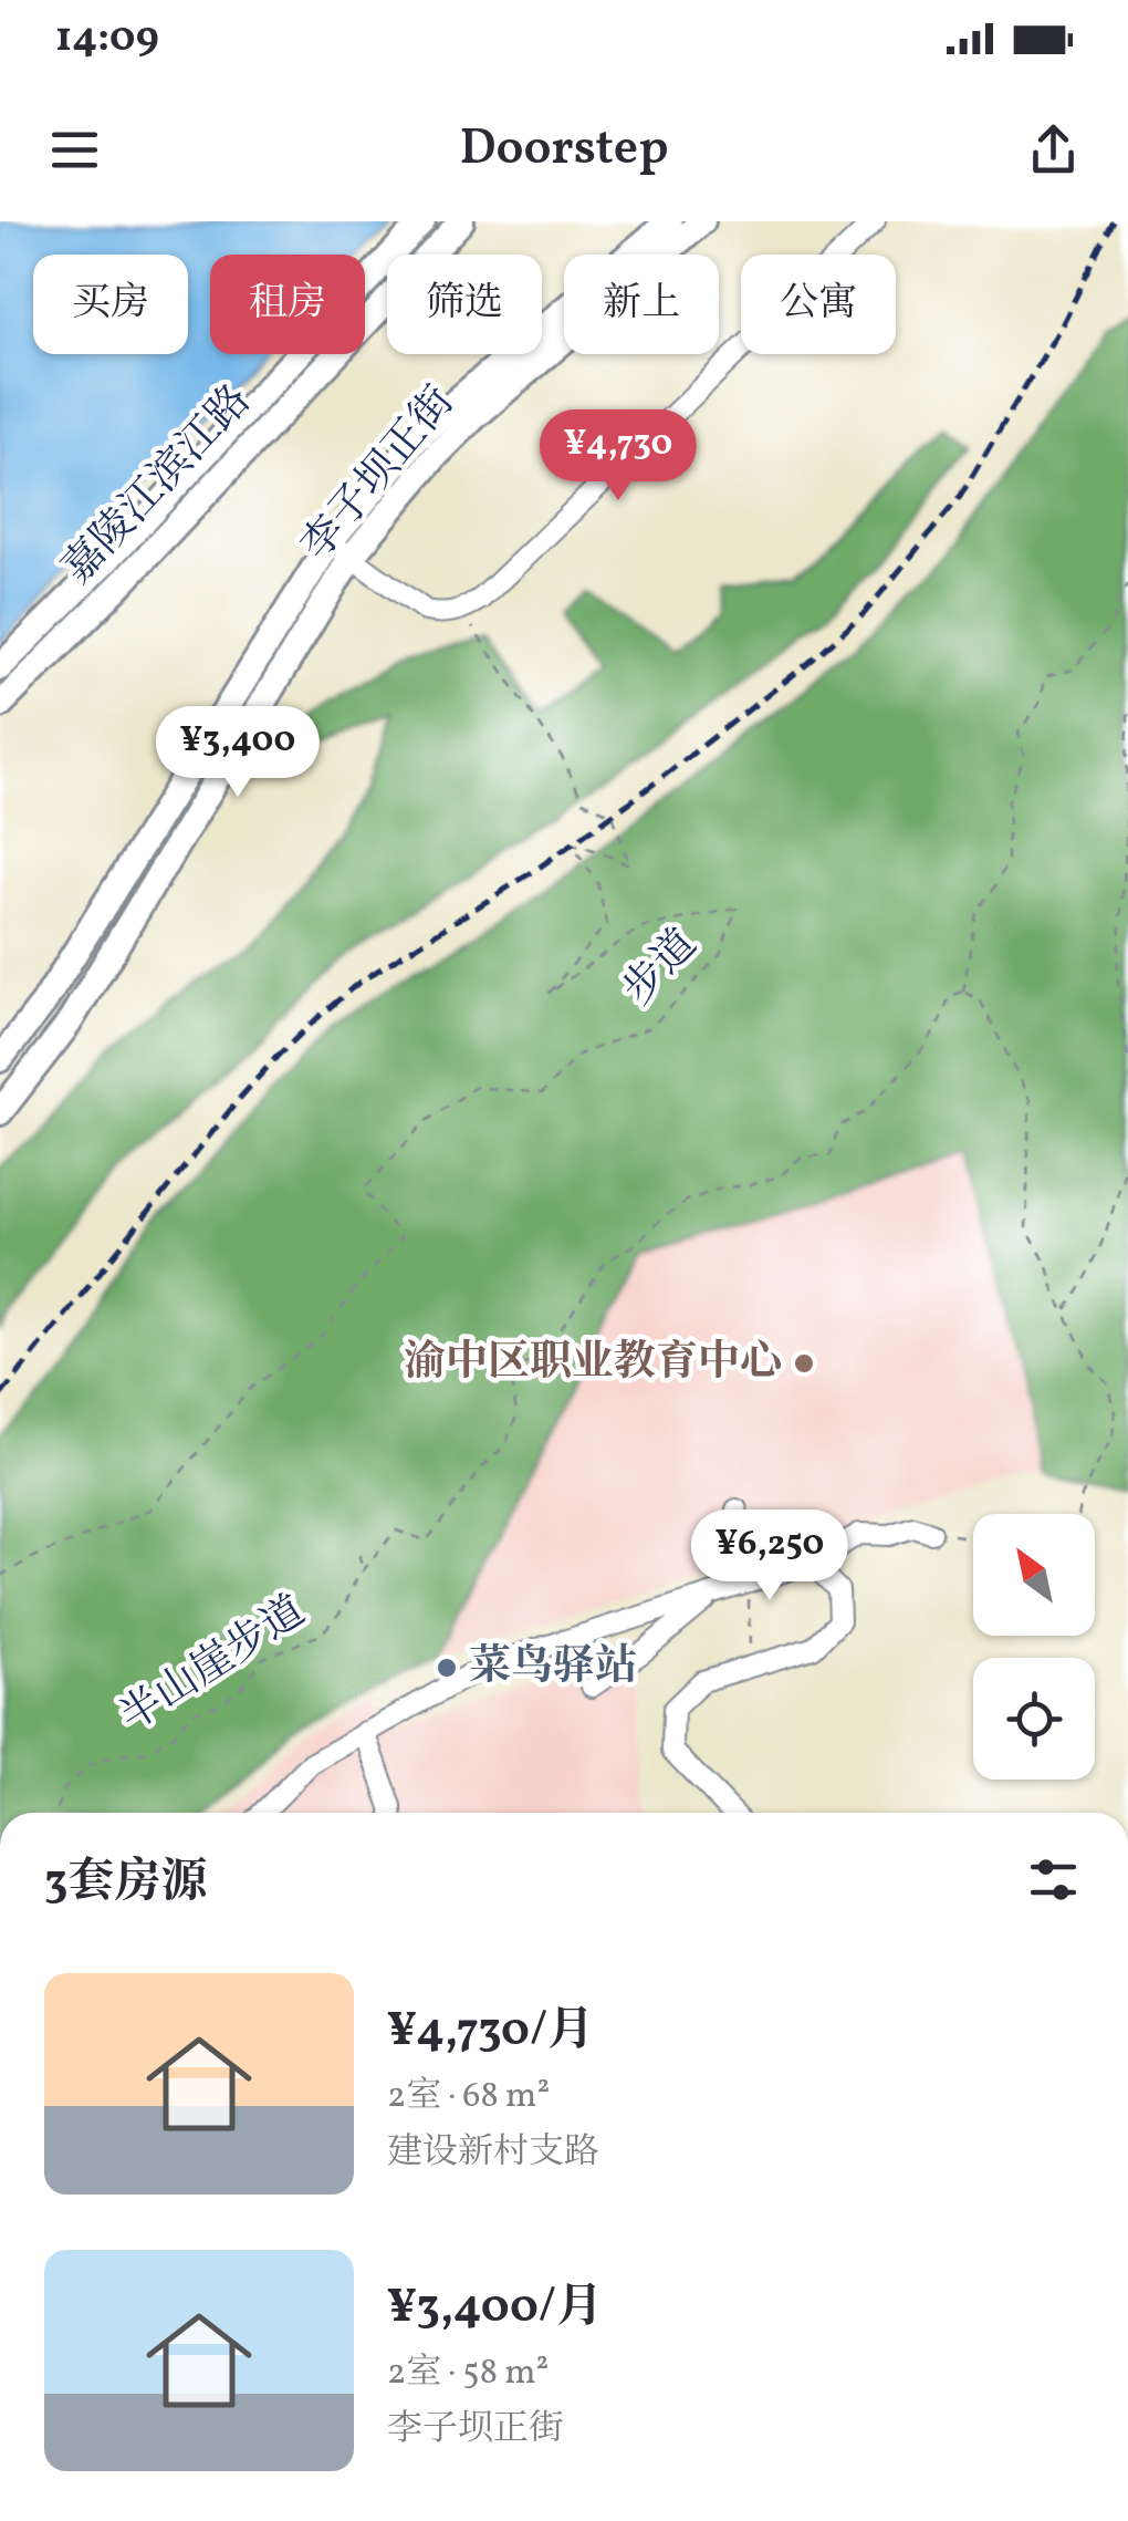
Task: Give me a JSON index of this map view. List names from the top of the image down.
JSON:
{
  "streets": {
    "main road": ["李子坝正街", "嘉陵江滨江路"],
    "path": ["步道", "半山崖步道"]
  },
  "places": ["渝中区职业教育中心", "菜鸟驿站"],
  "north": "top left",
  "page": {
    "status": "14:09",
    "header": "Doorstep",
    "chip": [
      "买房",
      "租房",
      "筛选",
      "新上",
      "公寓"
    ],
    "price": ["¥4,730", "¥3,400", "¥6,250"],
    "heading": "3套房源",
    "list": [
      {
        "name": "¥4,730/月",
        "note": "2室 · 68 m² · 建设新村支路"
      },
      {
        "name": "¥3,400/月",
        "note": "2室 · 58 m² · 李子坝正街"
      }
    ]
  }
}
